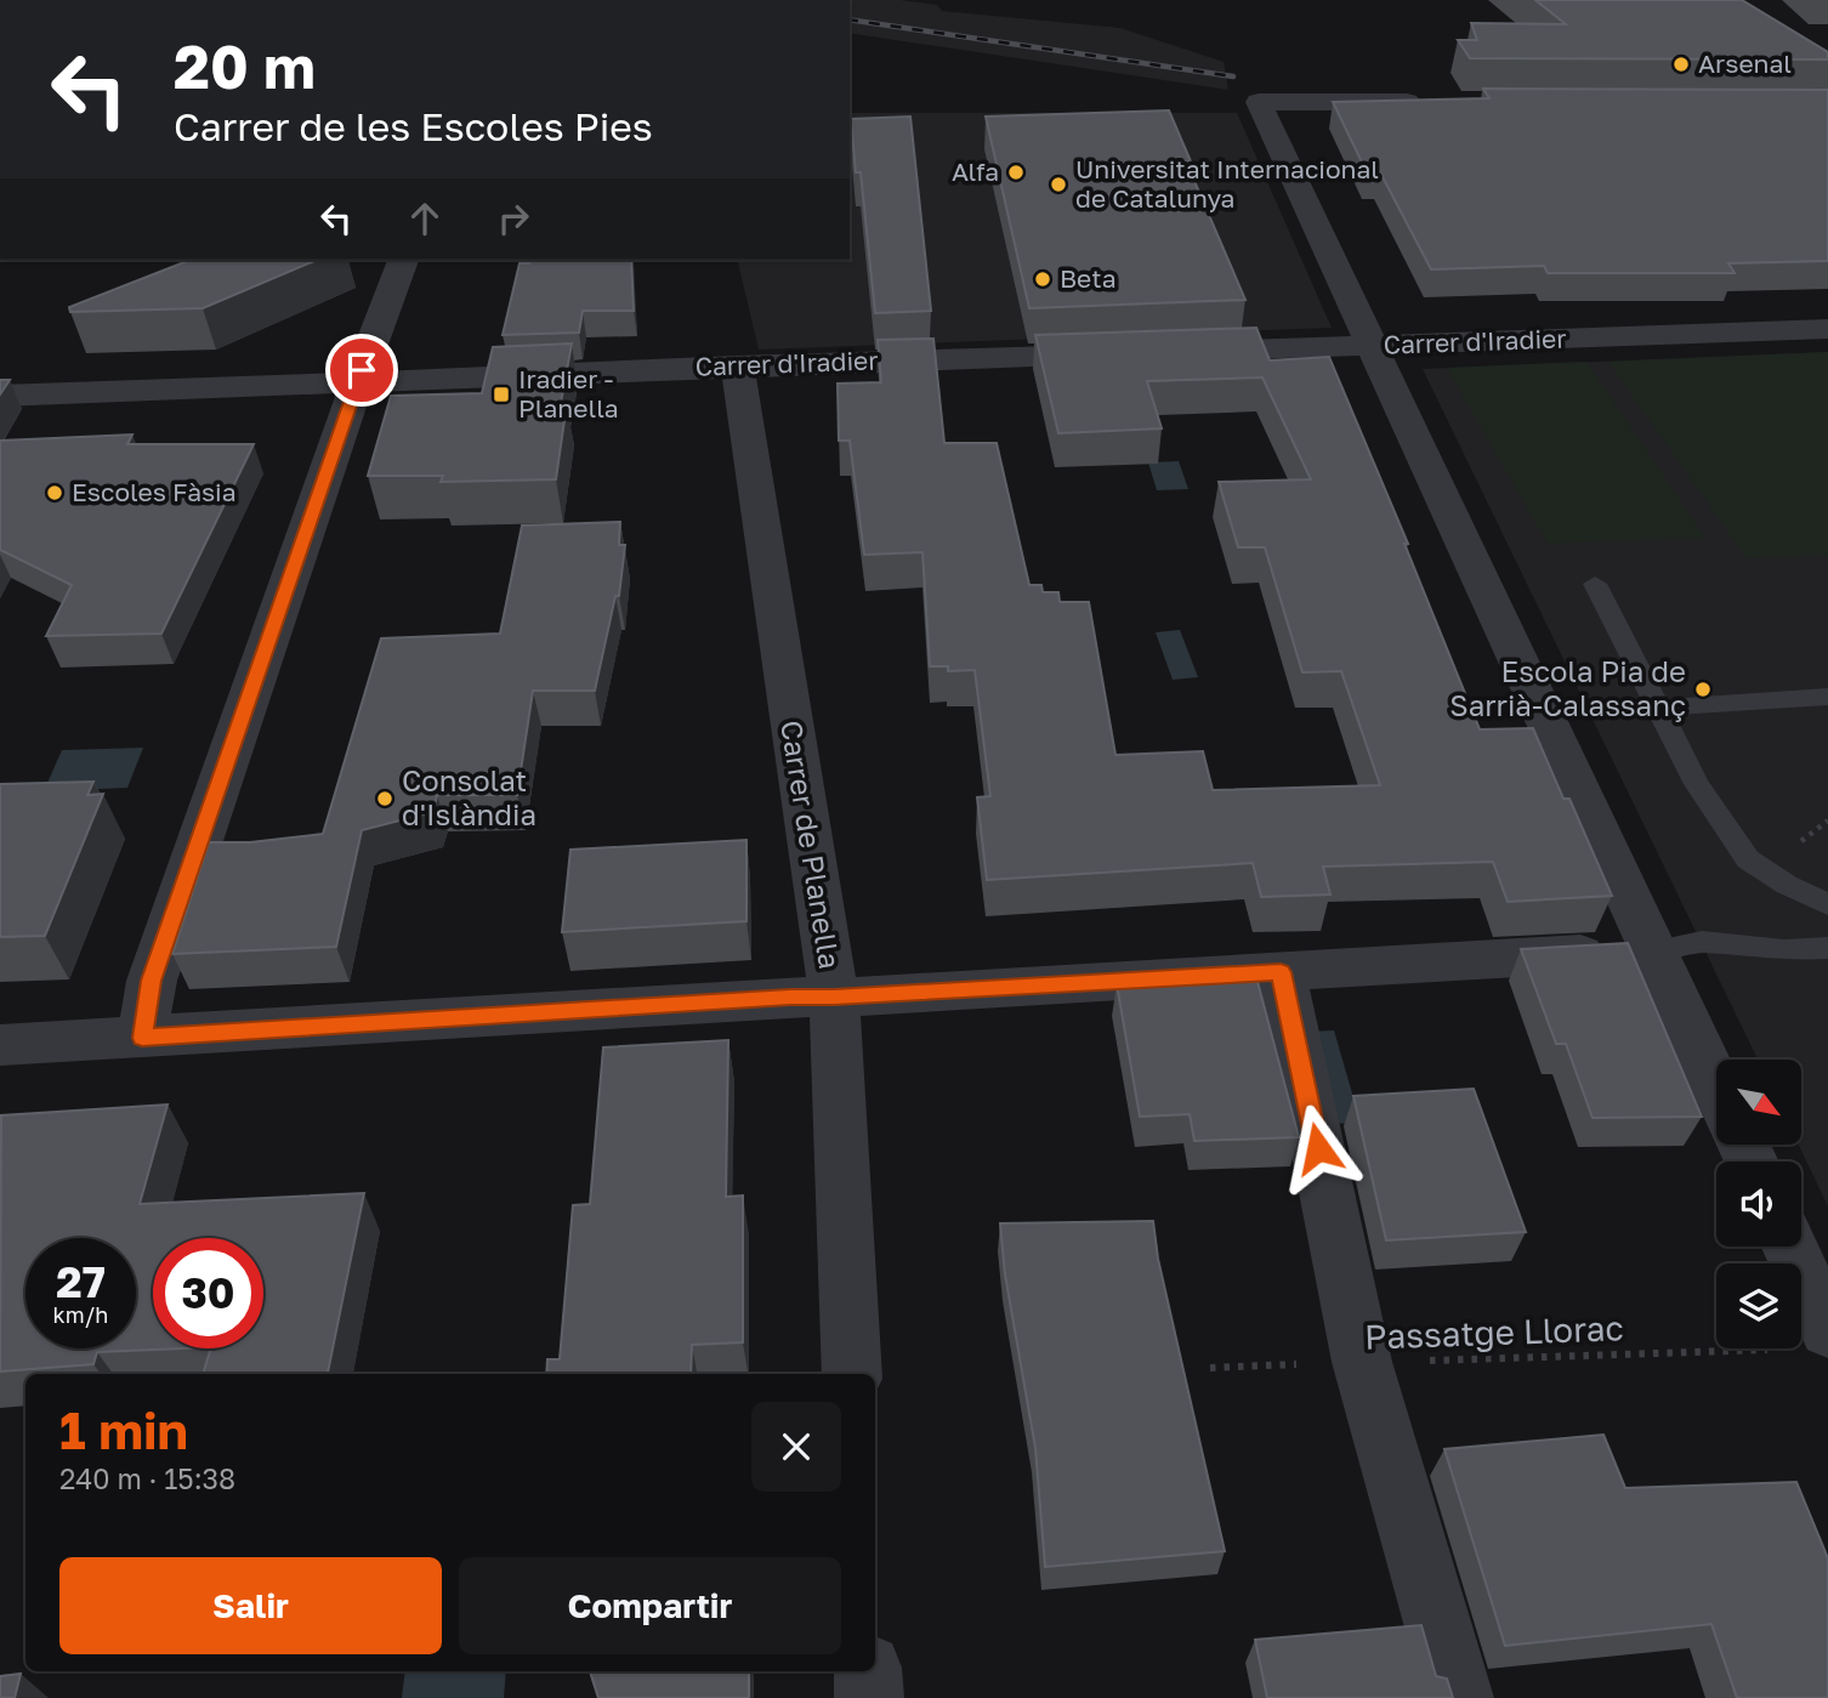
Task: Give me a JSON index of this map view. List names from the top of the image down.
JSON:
{
  "streets": {
    "street": ["Carrer d'Iradier", "Carrer de Planella"],
    "path": ["Passatge Llorac"]
  },
  "crossings": [
    ["Carrer d'Iradier", "Carrer de Planella"]
  ],
  "places": {
    "other": [
      "Arsenal",
      "Alfa",
      "Universitat Internacional de Catalunya",
      "Beta",
      "Escoles Fàsia",
      "Escola Pia de Sarrià-Calassanç",
      "Consolat d'Islàndia"
    ],
    "transit": ["Iradier - Planella"]
  },
  "north": "bottom right",
  "page": {
    "turn": ["20 m", "Carrer de les Escoles Pies"],
    "speed": "27 km/h",
    "limit": "30",
    "heading": ["1 min", "240 m · 15:38"],
    "buttons": ["Salir", "Compartir"]
  }
}
